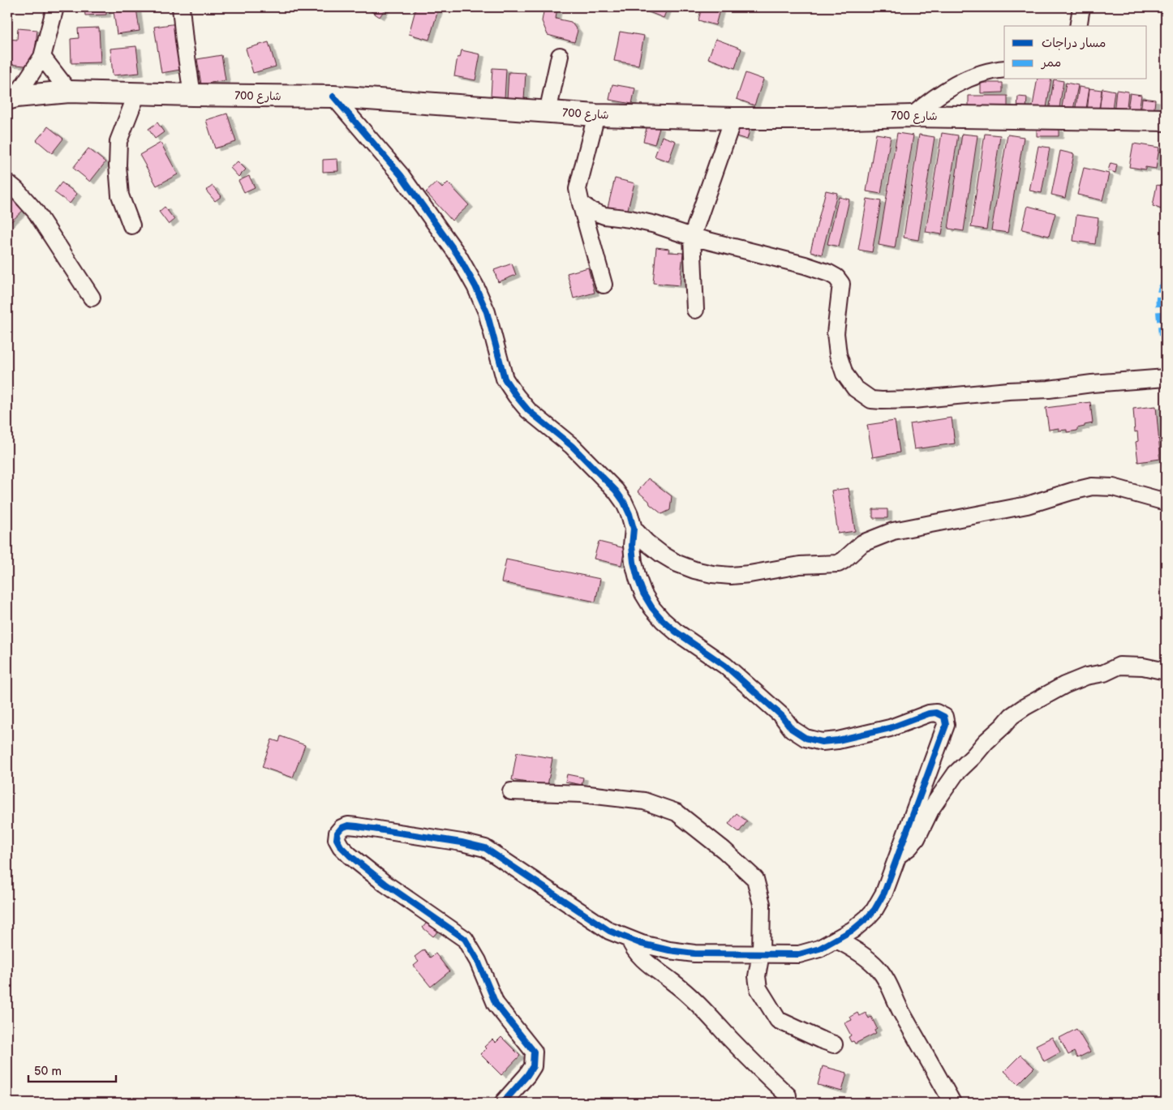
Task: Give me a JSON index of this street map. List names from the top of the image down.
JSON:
{
  "streets": {
    "main road": ["شارع 700"]
  },
  "legend": ["مسار دراجات", "ممر"],
  "scale_bar": "50 m"
}
